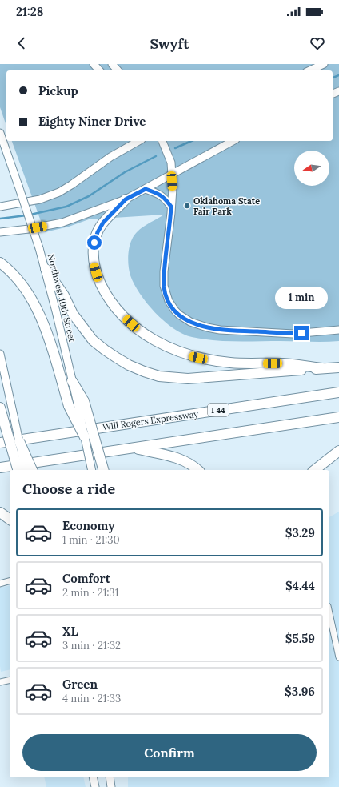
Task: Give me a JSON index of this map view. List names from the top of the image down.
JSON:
{
  "streets": {
    "highway": ["I 44", "Will Rogers Expressway"],
    "main road": ["Northwest 10th Street"]
  },
  "places": ["Oklahoma State Fair Park"],
  "north": "left",
  "page": {
    "status": "21:28",
    "header": "Swyft",
    "banner": ["Pickup", "Eighty Niner Drive"],
    "bubble": "1 min",
    "heading": "Choose a ride",
    "list": [
      {
        "name": "Economy",
        "note": "1 min · 21:30",
        "value": "$3.29"
      },
      {
        "name": "Comfort",
        "note": "2 min · 21:31",
        "value": "$4.44"
      },
      {
        "name": "XL",
        "note": "3 min · 21:32",
        "value": "$5.59"
      },
      {
        "name": "Green",
        "note": "4 min · 21:33",
        "value": "$3.96"
      }
    ],
    "buttons": "Confirm"
  }
}
